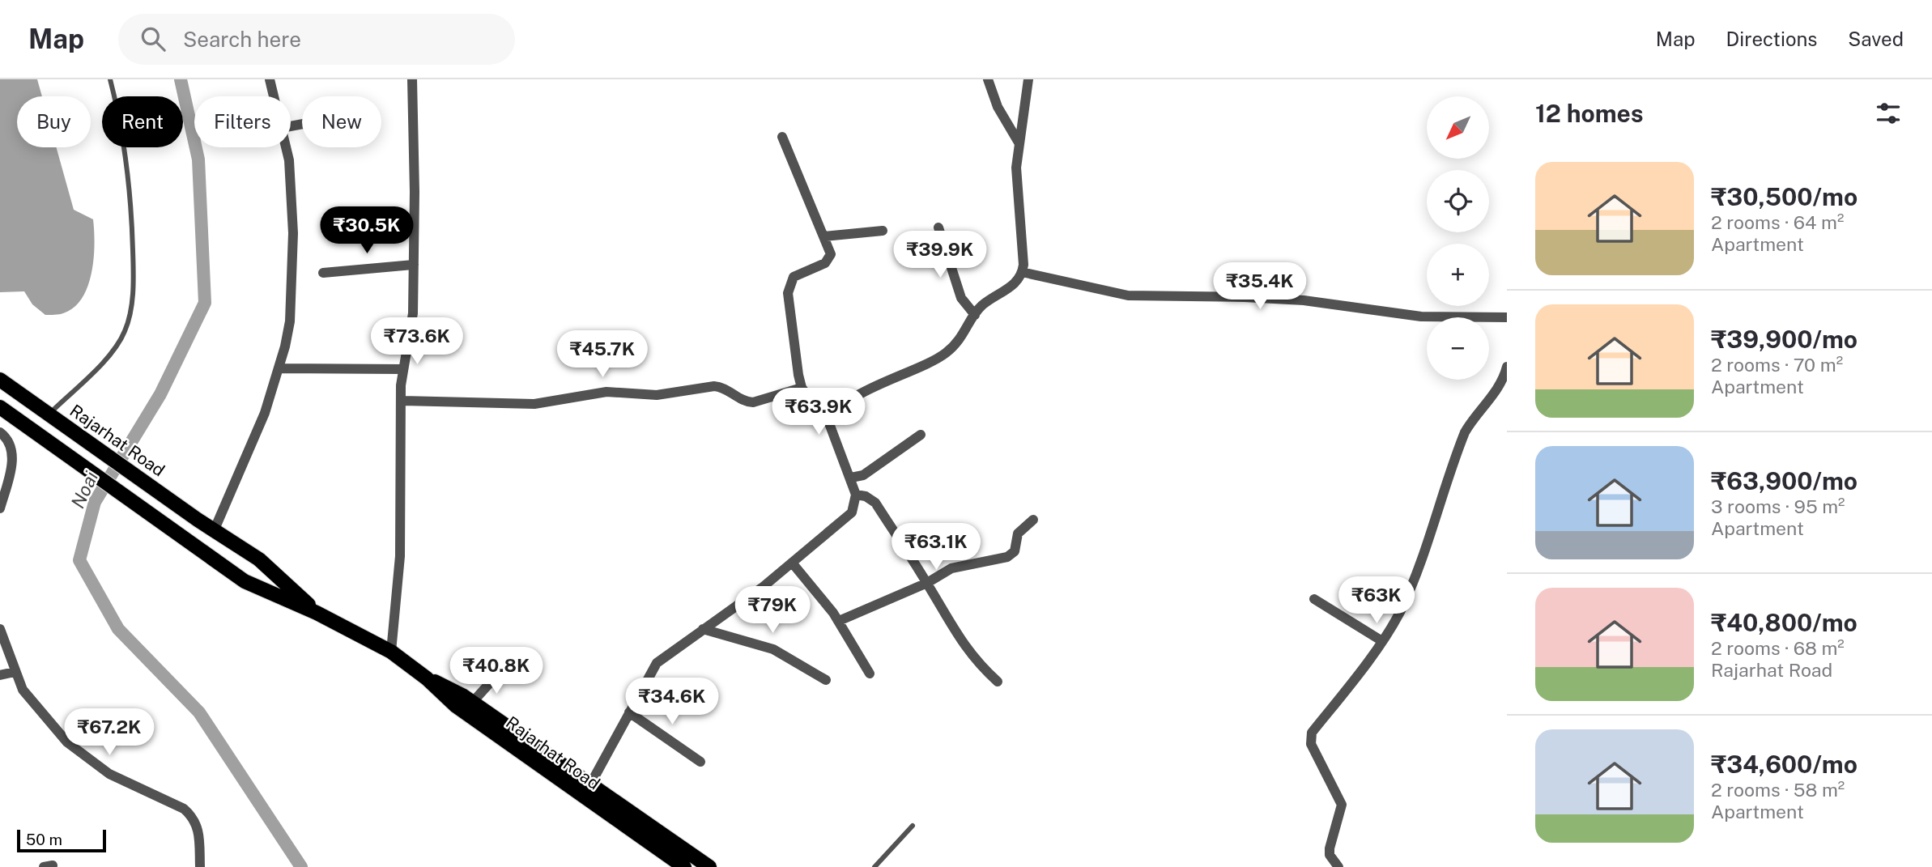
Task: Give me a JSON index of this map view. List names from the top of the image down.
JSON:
{
  "streets": {
    "main road": ["Rajarhat Road"]
  },
  "water": ["Noai"],
  "scale_bar": "50 m",
  "north": "bottom left",
  "page": {
    "header": "Map",
    "search": "Search here",
    "nav": ["Map", "Directions", "Saved"],
    "heading": "12 homes",
    "map_buttons": ["+", "−"],
    "chip": [
      "Buy",
      "Rent",
      "Filters",
      "New"
    ],
    "list": [
      {
        "name": "₹30,500/mo",
        "note": "2 rooms · 64 m² · Apartment"
      },
      {
        "name": "₹39,900/mo",
        "note": "2 rooms · 70 m² · Apartment"
      },
      {
        "name": "₹63,900/mo",
        "note": "3 rooms · 95 m² · Apartment"
      },
      {
        "name": "₹40,800/mo",
        "note": "2 rooms · 68 m² · Rajarhat Road"
      },
      {
        "name": "₹34,600/mo",
        "note": "2 rooms · 58 m² · Apartment"
      }
    ],
    "price": [
      "₹30.5K",
      "₹39.9K",
      "₹35.4K",
      "₹73.6K",
      "₹45.7K",
      "₹63.9K",
      "₹63.1K",
      "₹63K",
      "₹79K",
      "₹40.8K",
      "₹34.6K",
      "₹67.2K"
    ],
    "scale": "50 m"
  }
}
